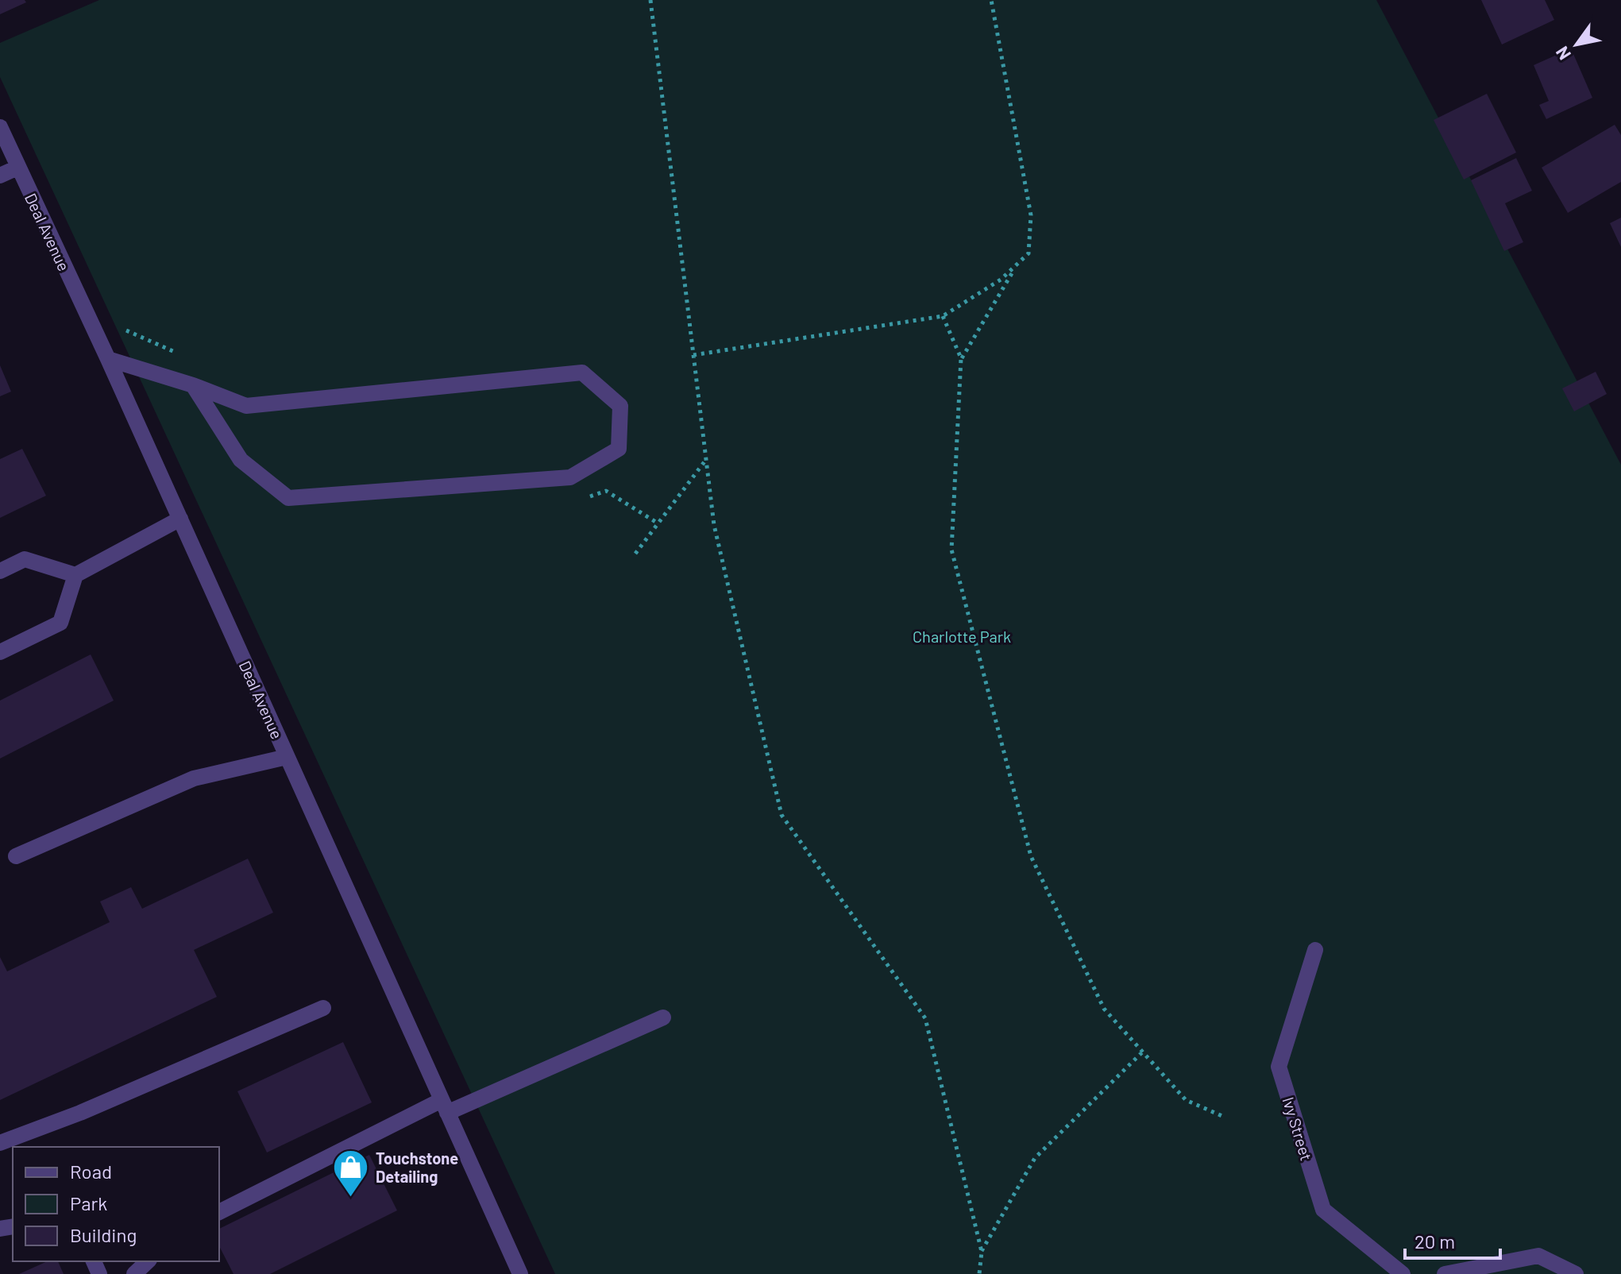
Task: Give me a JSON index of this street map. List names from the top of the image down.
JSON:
{
  "streets": {
    "street": ["Deal Avenue", "Ivy Street"]
  },
  "parks": ["Charlotte Park"],
  "places": {
    "shop": ["Touchstone Detailing"]
  },
  "legend": ["Road", "Park", "Building"],
  "scale_bar": "20 m",
  "north": "bottom left"
}
